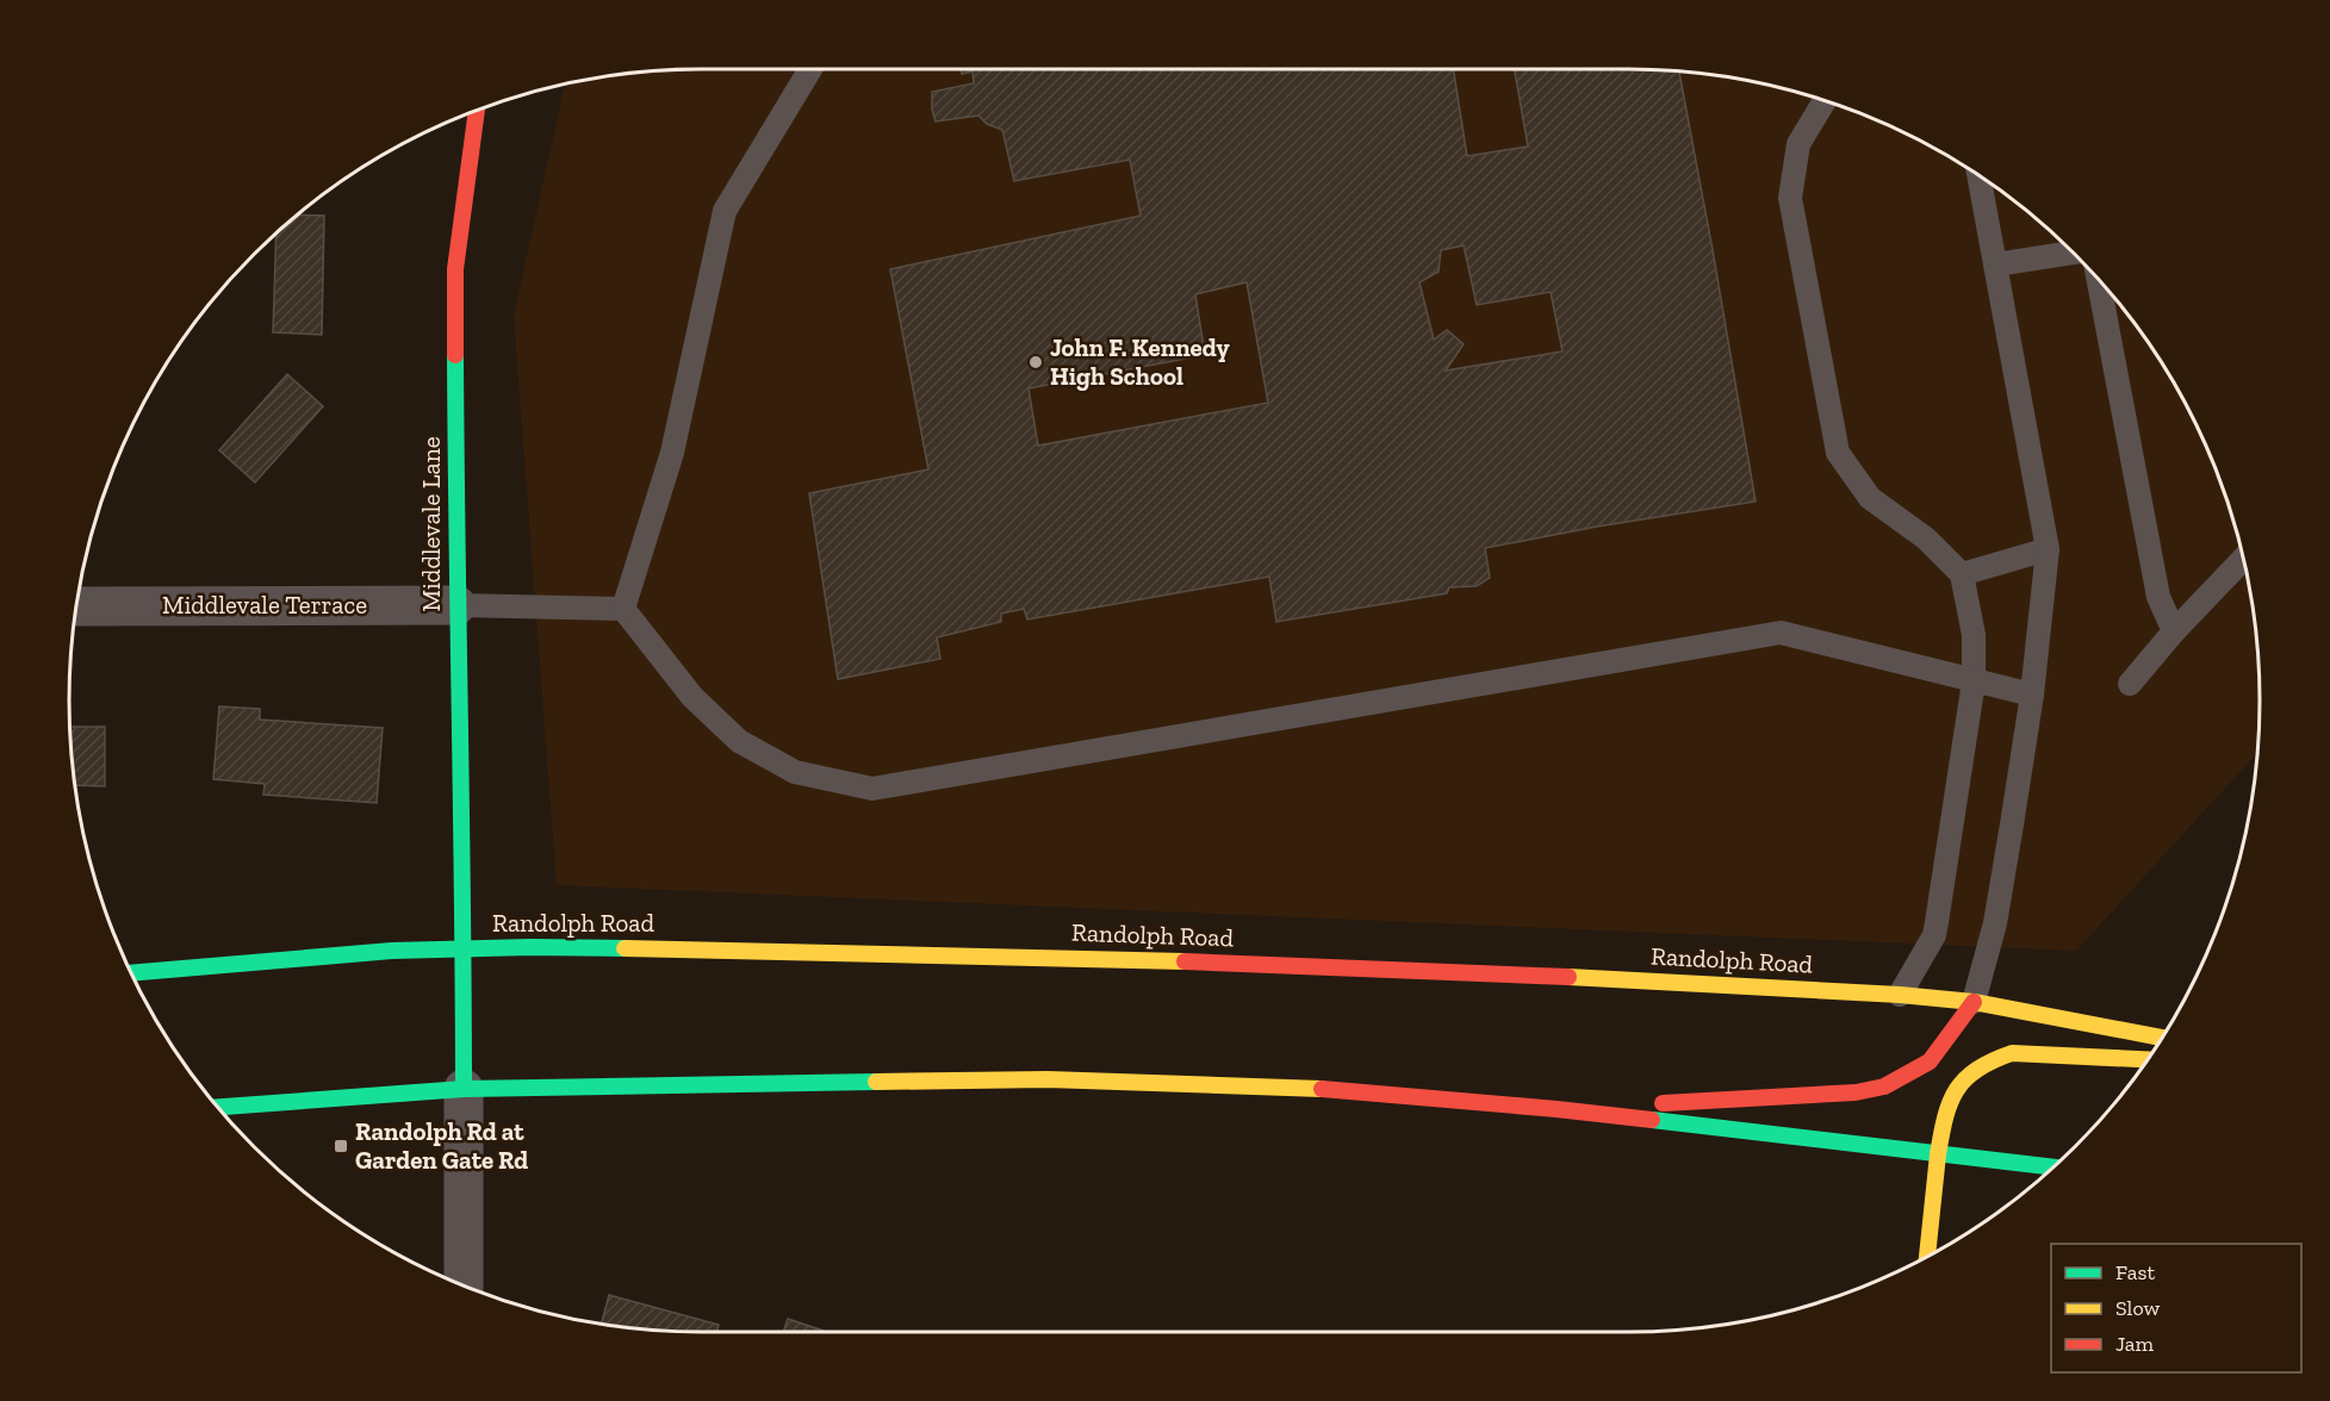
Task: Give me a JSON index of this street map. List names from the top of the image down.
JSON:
{
  "streets": {
    "main road": ["Middlevale Lane", "Randolph Road"],
    "street": ["Middlevale Terrace"]
  },
  "crossings": [
    ["Middlevale Lane", "Middlevale Terrace"],
    ["Middlevale Lane", "Randolph Road"]
  ],
  "places": {
    "other": ["John F. Kennedy High School"],
    "transit": ["Randolph Rd at Garden Gate Rd"]
  },
  "legend": ["Fast", "Slow", "Jam"]
}
